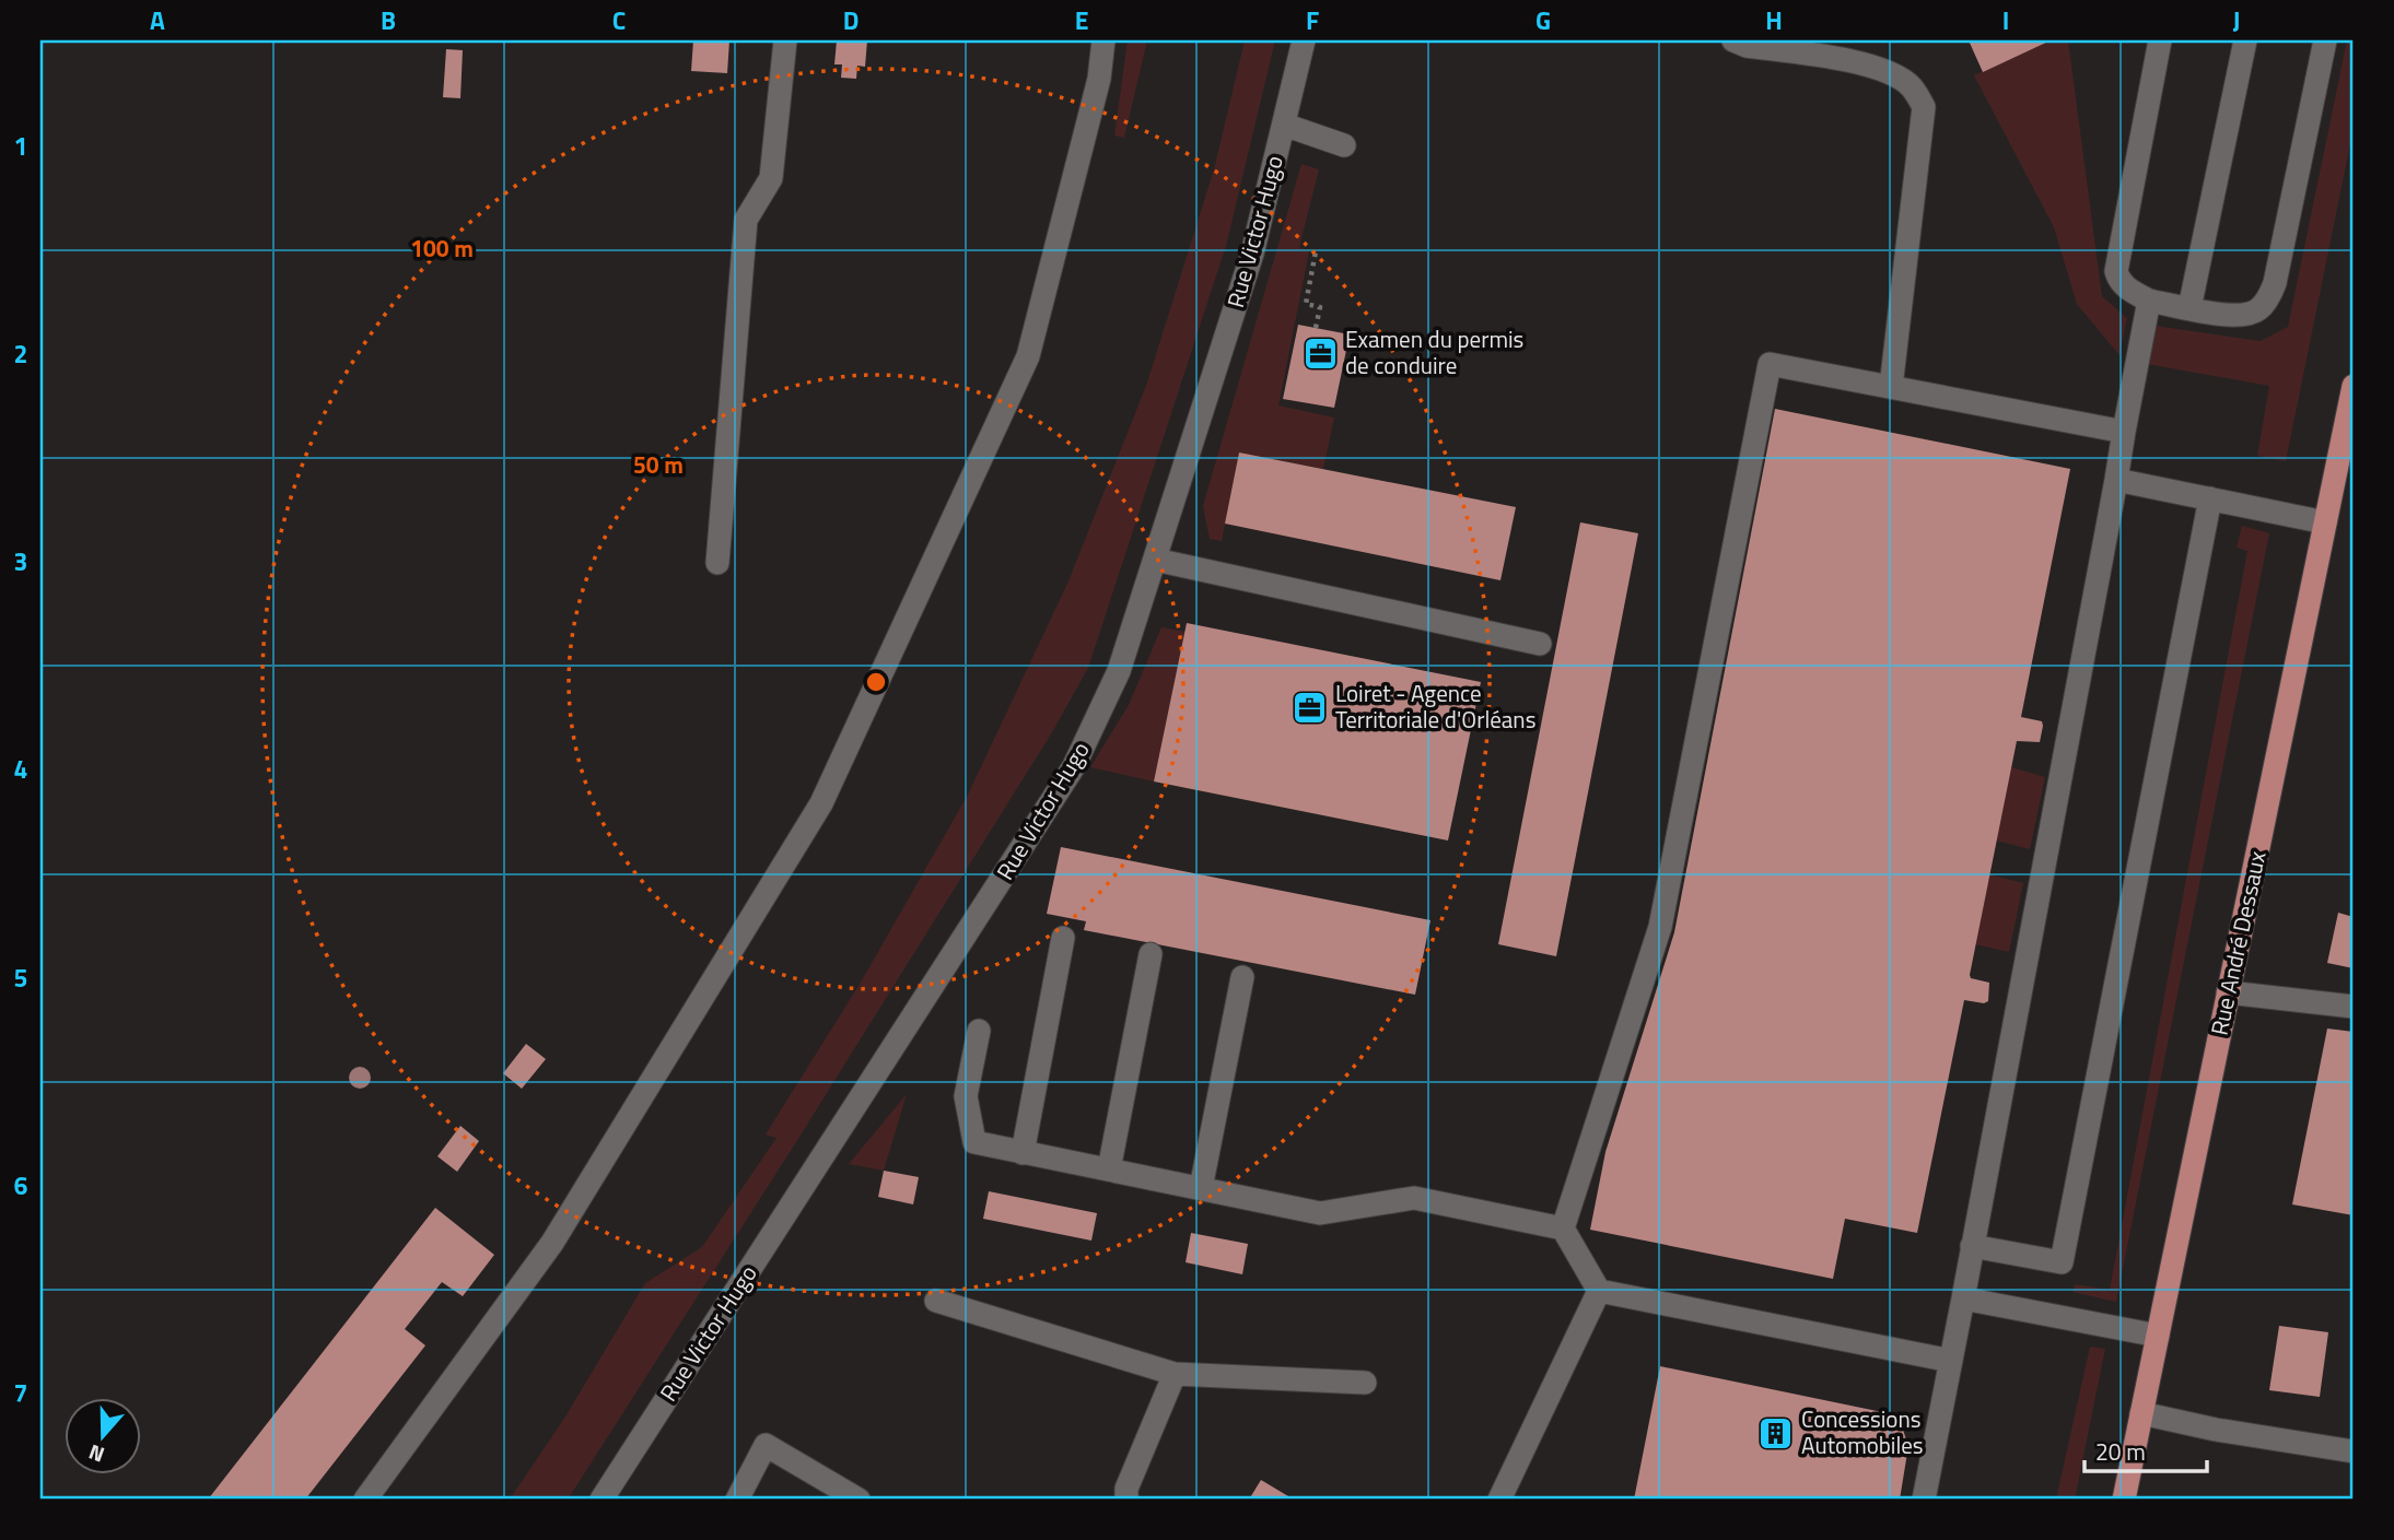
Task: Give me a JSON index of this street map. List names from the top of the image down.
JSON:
{
  "streets": {
    "main road": ["Rue André Dessaux"],
    "street": ["Rue Victor Hugo"]
  },
  "places": {
    "office": ["Examen du permis de conduire", "Loiret - Agence Territoriale d'Orléans"],
    "building": ["Concessions Automobiles"]
  },
  "scale_bar": "20 m",
  "north": "bottom",
  "grid": {
    "columns": [
      "A",
      "B",
      "C",
      "D",
      "E",
      "F",
      "G",
      "H",
      "I",
      "J"
    ],
    "rows": [
      "1",
      "2",
      "3",
      "4",
      "5",
      "6",
      "7"
    ]
  },
  "rings": ["100 m", "50 m"]
}
